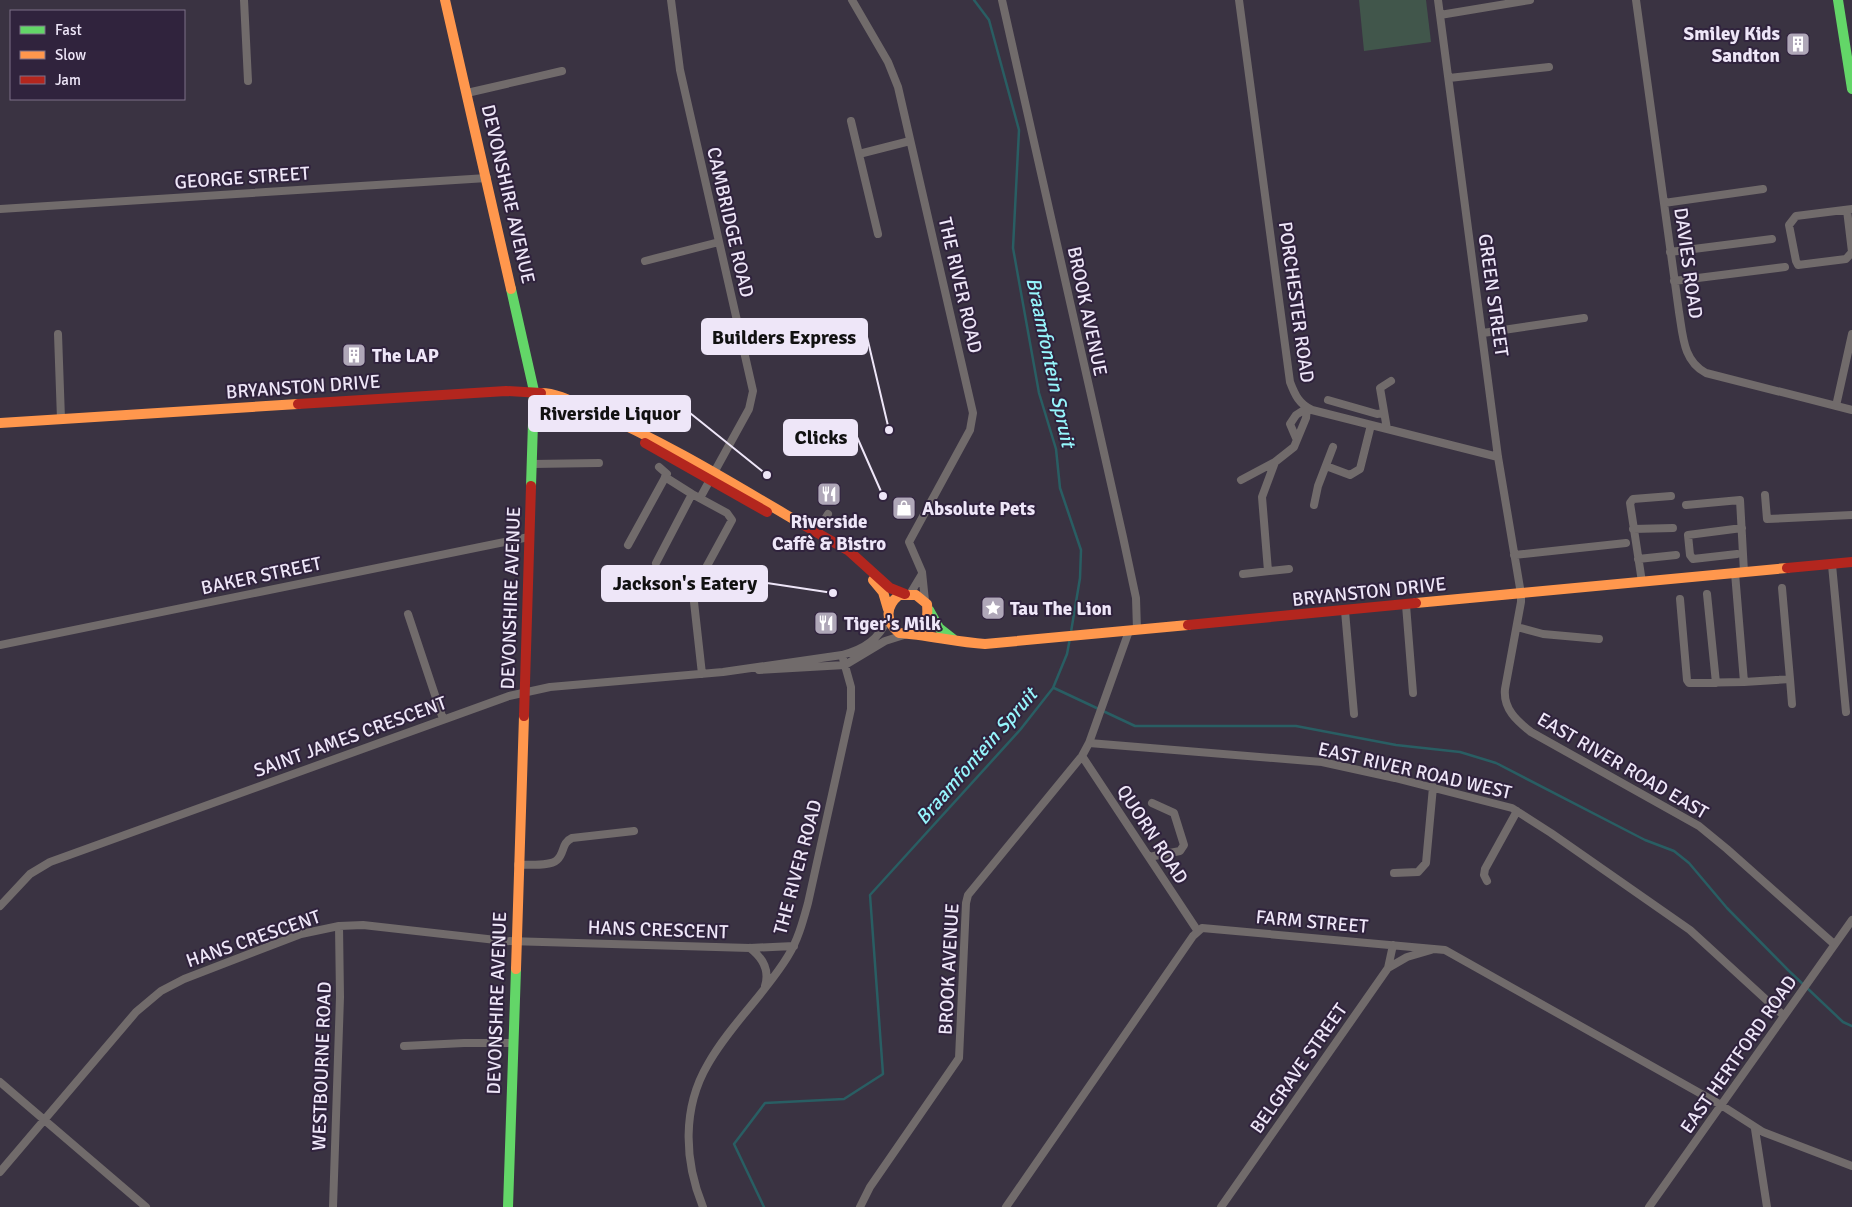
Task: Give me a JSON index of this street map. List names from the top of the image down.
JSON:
{
  "streets": {
    "main road": ["DEVONSHIRE AVENUE", "BRYANSTON DRIVE"],
    "street": [
      "GEORGE STREET",
      "CAMBRIDGE ROAD",
      "DAVIES ROAD",
      "THE RIVER ROAD",
      "GREEN STREET",
      "PORCHESTER ROAD",
      "BROOK AVENUE",
      "BAKER STREET",
      "SAINT JAMES CRESCENT",
      "EAST RIVER ROAD EAST",
      "EAST RIVER ROAD WEST",
      "QUORN ROAD",
      "FARM STREET",
      "HANS CRESCENT",
      "EAST HERTFORD ROAD",
      "WESTBOURNE ROAD",
      "BELGRAVE STREET"
    ]
  },
  "crossings": [
    ["GEORGE STREET", "DEVONSHIRE AVENUE"],
    ["DEVONSHIRE AVENUE", "BRYANSTON DRIVE"],
    ["DEVONSHIRE AVENUE", "BAKER STREET"],
    ["DEVONSHIRE AVENUE", "SAINT JAMES CRESCENT"],
    ["DEVONSHIRE AVENUE", "HANS CRESCENT"],
    ["CAMBRIDGE ROAD", "BRYANSTON DRIVE"],
    ["THE RIVER ROAD", "BRYANSTON DRIVE"],
    ["THE RIVER ROAD", "SAINT JAMES CRESCENT"],
    ["THE RIVER ROAD", "HANS CRESCENT"],
    ["GREEN STREET", "PORCHESTER ROAD"],
    ["GREEN STREET", "BRYANSTON DRIVE"],
    ["GREEN STREET", "EAST RIVER ROAD EAST"],
    ["BROOK AVENUE", "BRYANSTON DRIVE"],
    ["BROOK AVENUE", "EAST RIVER ROAD WEST"],
    ["BROOK AVENUE", "QUORN ROAD"],
    ["BRYANSTON DRIVE", "SAINT JAMES CRESCENT"],
    ["BRYANSTON DRIVE", "EAST RIVER ROAD EAST"],
    ["EAST RIVER ROAD EAST", "EAST HERTFORD ROAD"],
    ["EAST RIVER ROAD WEST", "EAST HERTFORD ROAD"],
    ["QUORN ROAD", "FARM STREET"],
    ["FARM STREET", "EAST HERTFORD ROAD"],
    ["FARM STREET", "BELGRAVE STREET"],
    ["HANS CRESCENT", "WESTBOURNE ROAD"]
  ],
  "water": ["Braamfontein Spruit"],
  "places": {
    "building": ["Smiley Kids Sandton", "The LAP"],
    "other": [
      "Builders Express",
      "Riverside Liquor",
      "Clicks",
      "Jackson's Eatery"
    ],
    "restaurant": ["Riverside Caffè & Bistro", "Tiger's Milk"],
    "shop": ["Absolute Pets"],
    "place": ["Tau The Lion"]
  },
  "legend": ["Fast", "Slow", "Jam"]
}
